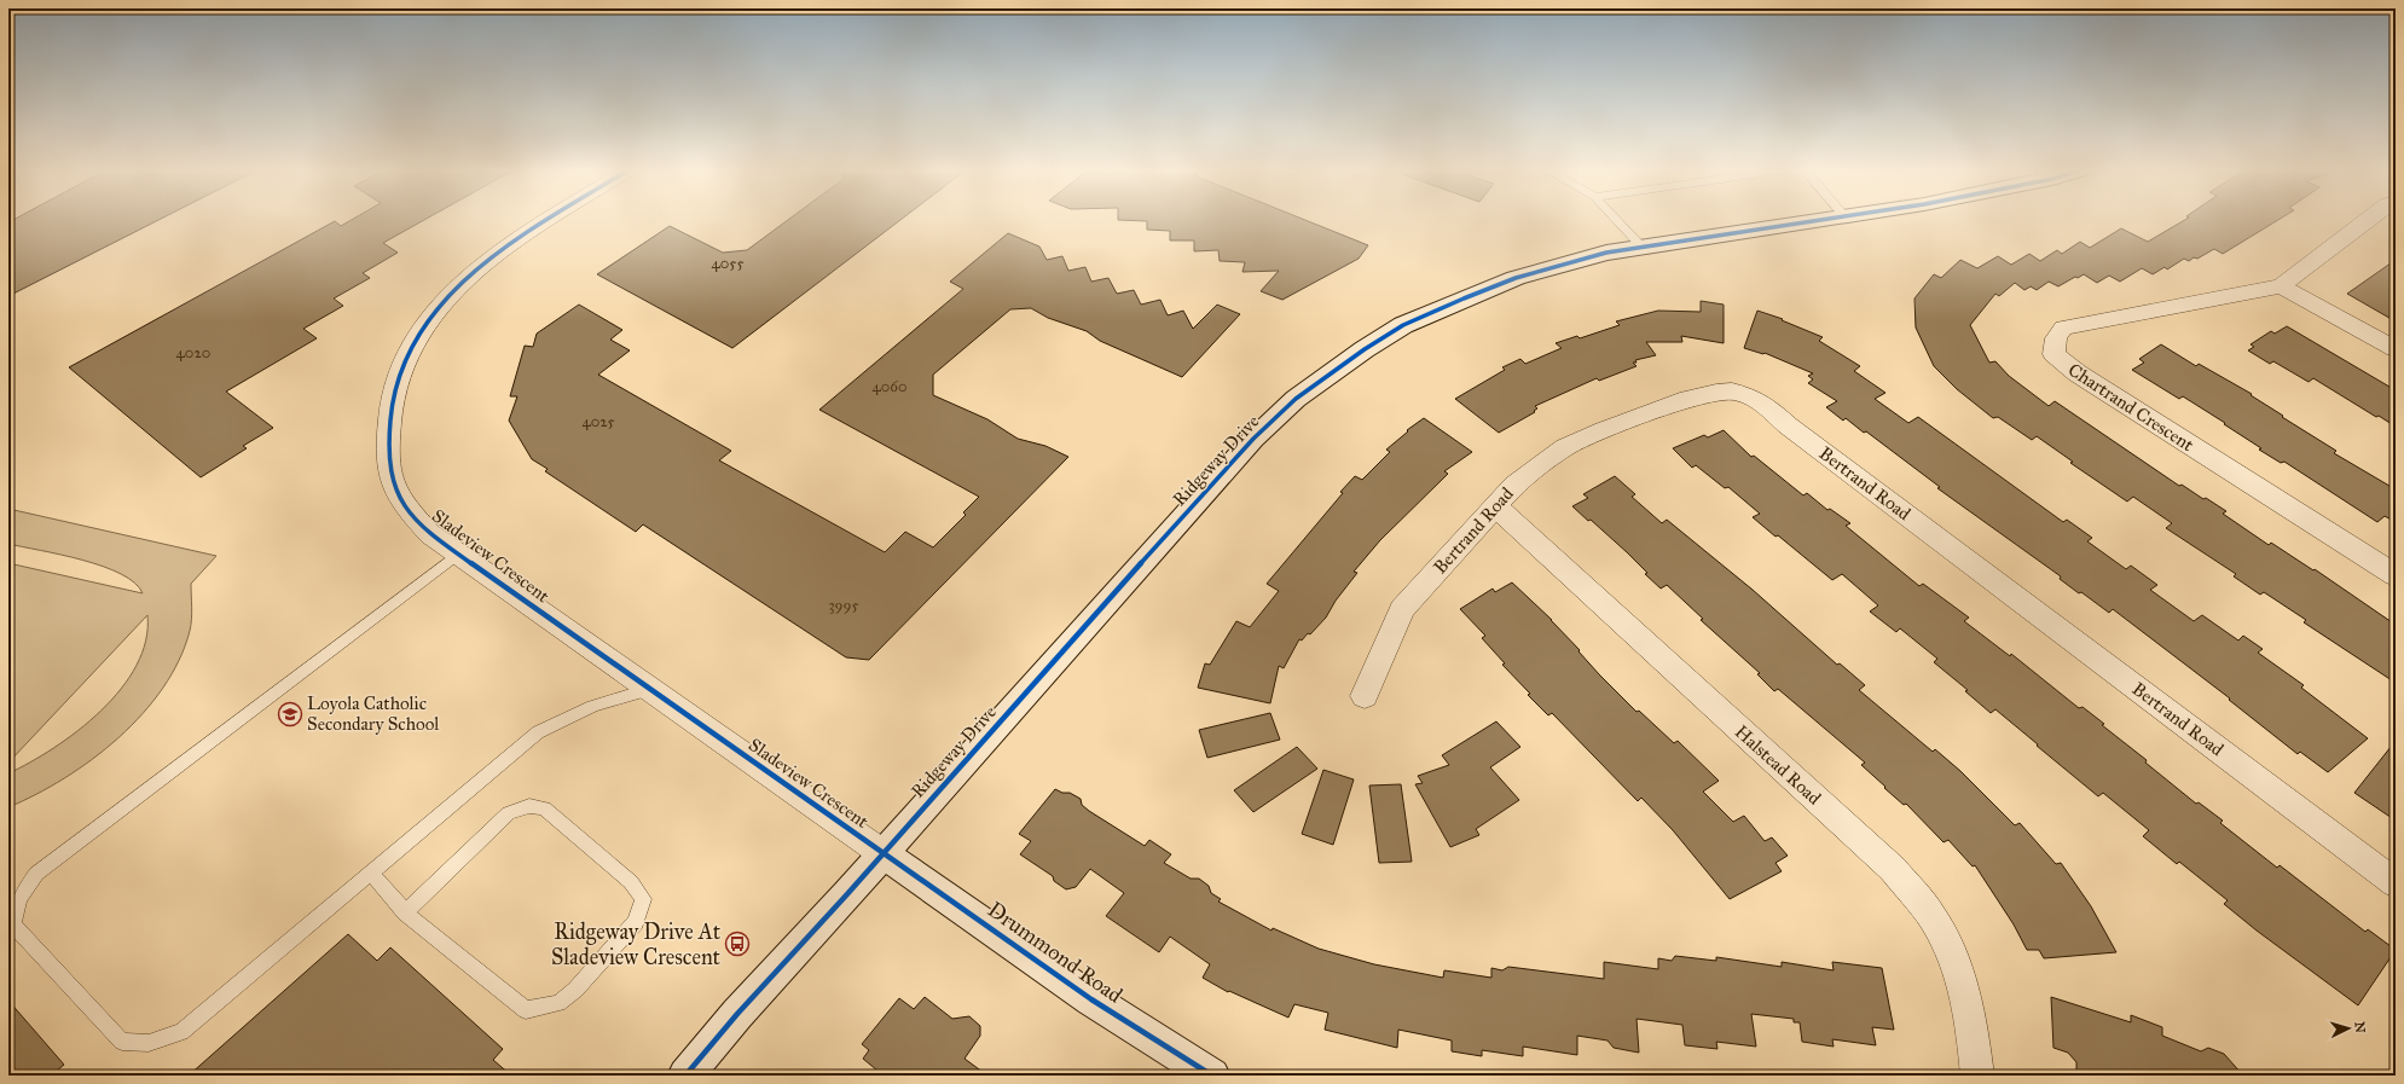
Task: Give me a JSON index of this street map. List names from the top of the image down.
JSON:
{
  "streets": {
    "street": [
      "Chartrand Crescent",
      "Ridgeway Drive",
      "Bertrand Road",
      "Sladeview Crescent",
      "Halstead Road",
      "Drummond Road"
    ]
  },
  "crossings": [
    ["Ridgeway Drive", "Sladeview Crescent"],
    ["Ridgeway Drive", "Drummond Road"],
    ["Bertrand Road", "Halstead Road"],
    ["Sladeview Crescent", "Drummond Road"]
  ],
  "places": {
    "school or university": ["Loyola Catholic Secondary School"],
    "bus stop": ["Ridgeway Drive At Sladeview Crescent"]
  },
  "house_numbers": [
    "4055",
    "4020",
    "4060",
    "4025",
    "3995"
  ],
  "north": "right"
}
